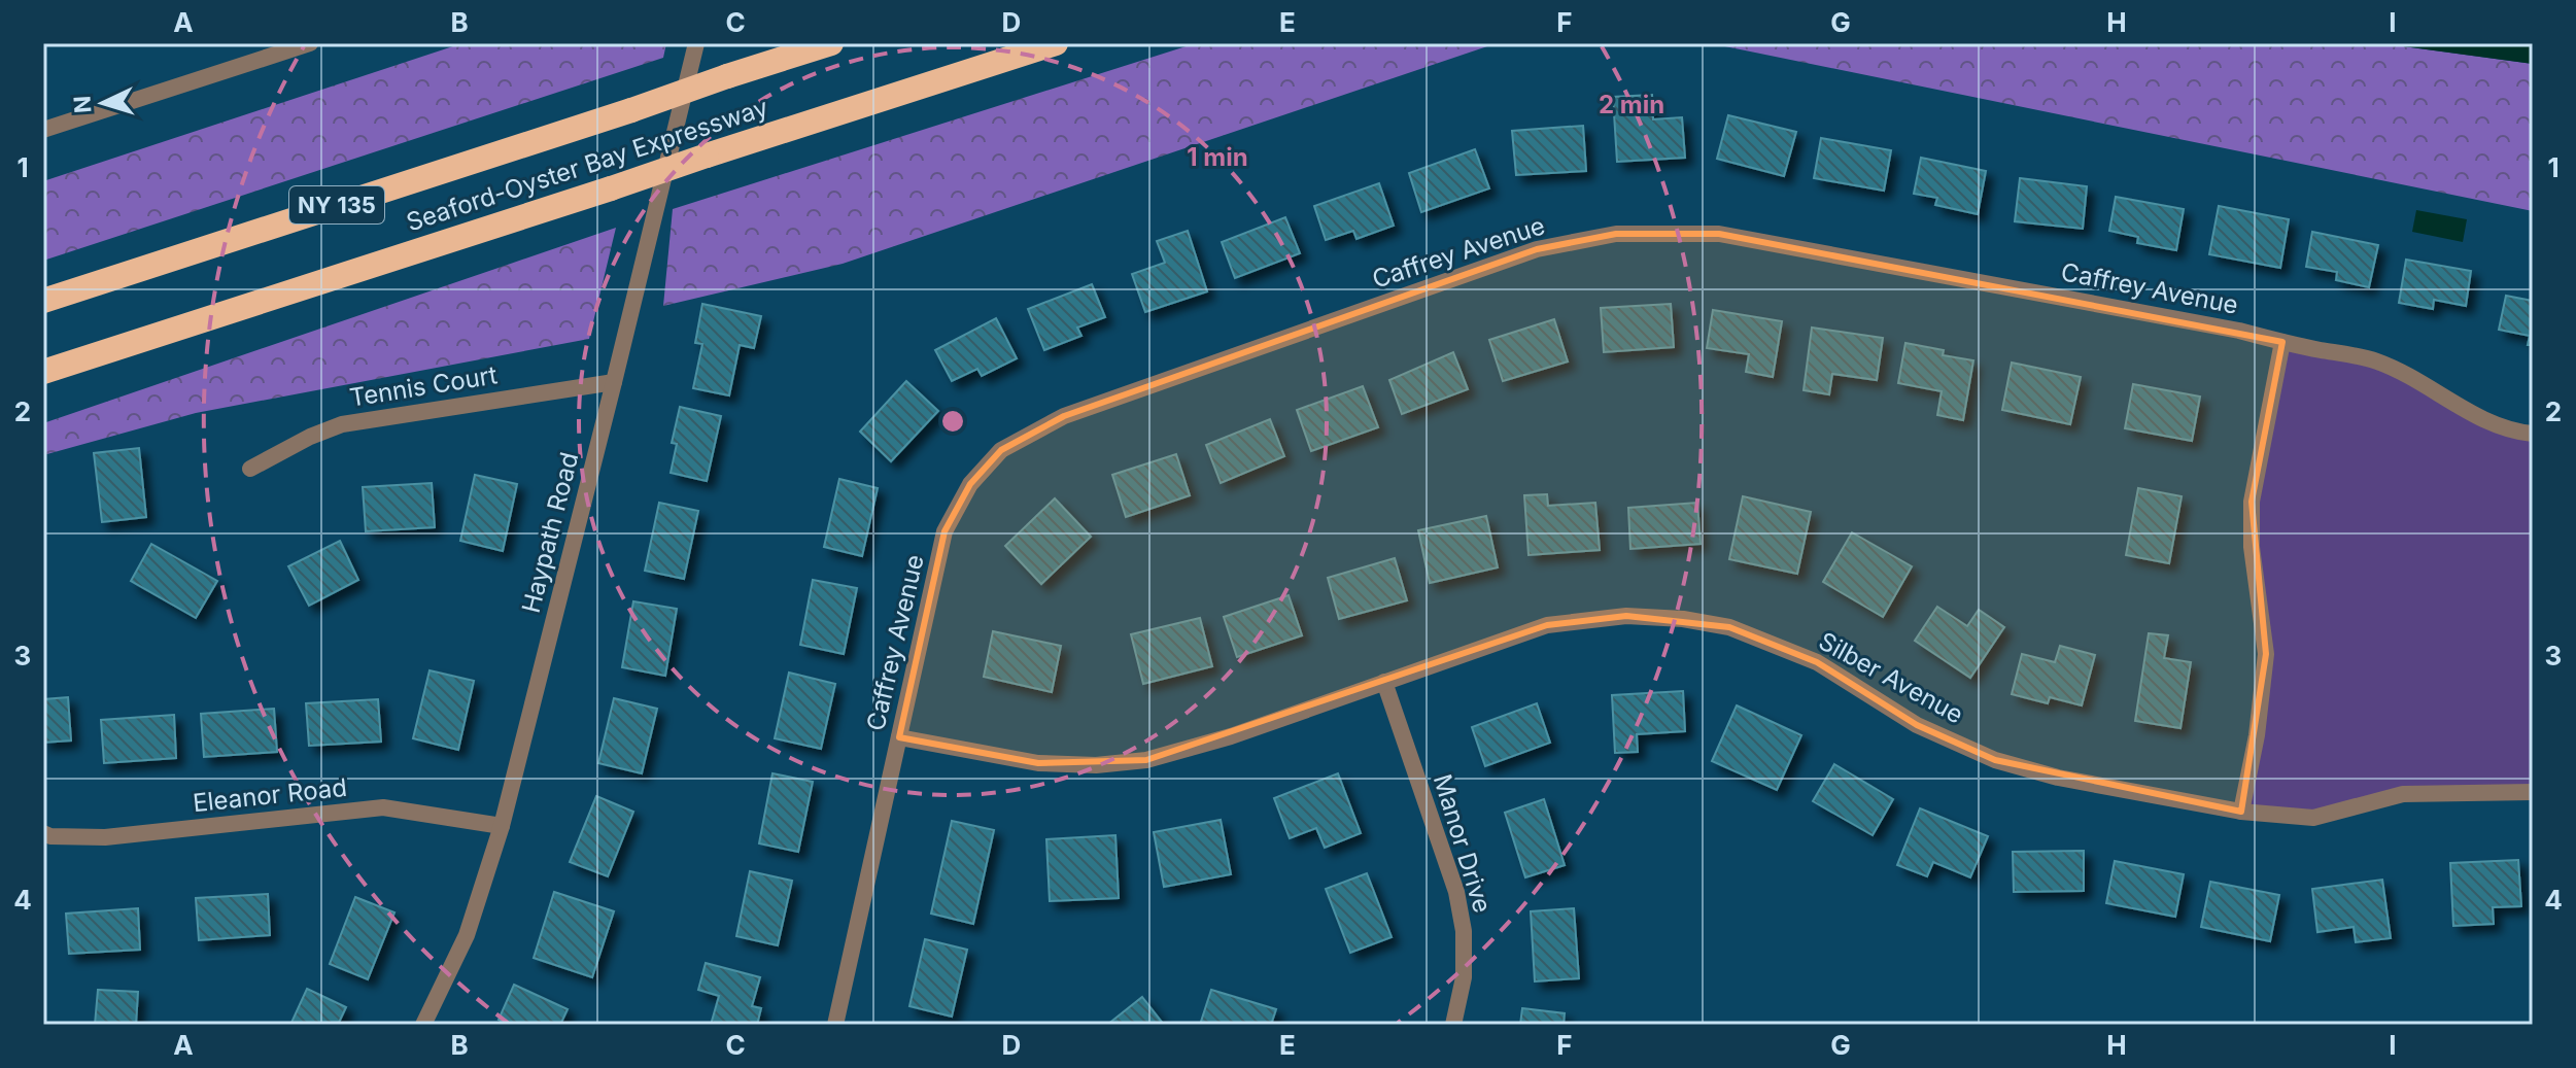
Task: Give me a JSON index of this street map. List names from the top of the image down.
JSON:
{
  "streets": {
    "highway": ["Seaford-Oyster Bay Expressway", "NY 135"],
    "street": [
      "Caffrey Avenue",
      "Tennis Court",
      "Haypath Road",
      "Silber Avenue",
      "Eleanor Road",
      "Manor Drive"
    ]
  },
  "crossings": [
    ["Caffrey Avenue", "Silber Avenue"],
    ["Tennis Court", "Haypath Road"],
    ["Haypath Road", "Eleanor Road"],
    ["Silber Avenue", "Manor Drive"]
  ],
  "north": "left",
  "grid": {
    "columns": [
      "A",
      "B",
      "C",
      "D",
      "E",
      "F",
      "G",
      "H",
      "I"
    ],
    "rows": [
      "1",
      "2",
      "3",
      "4"
    ]
  },
  "rings": ["2 min", "1 min"]
}
